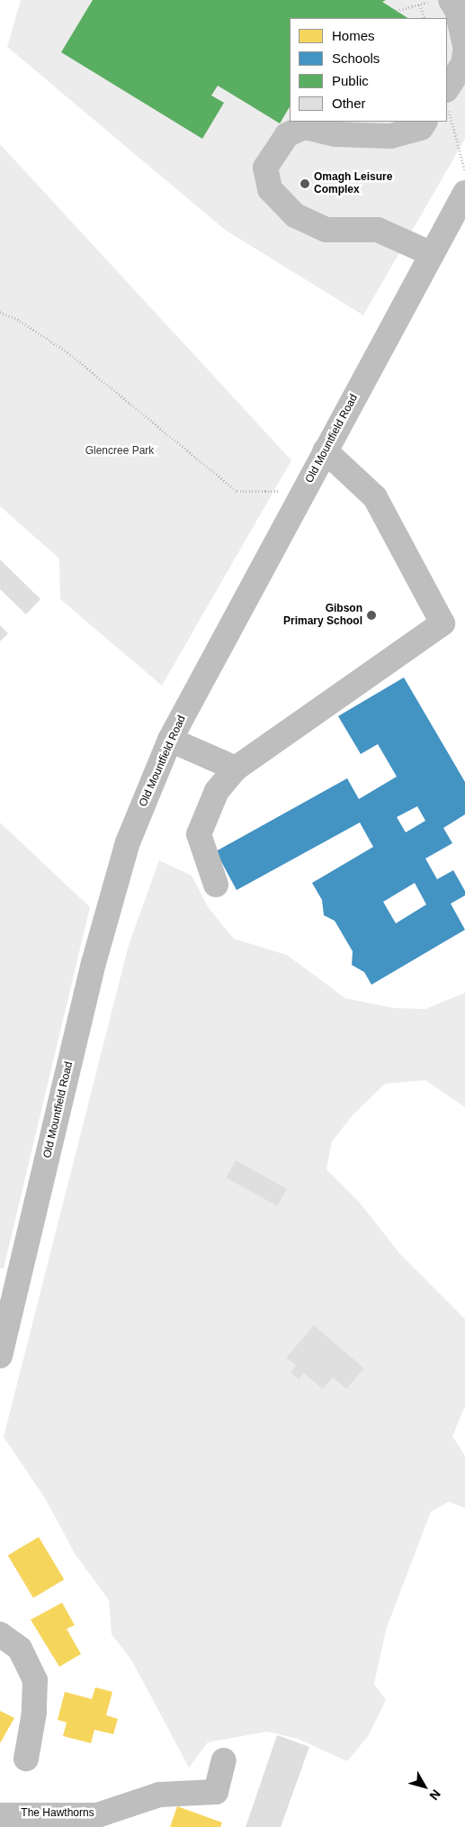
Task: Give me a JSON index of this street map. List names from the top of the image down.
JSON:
{
  "streets": {
    "street": ["Old Mountfield Road", "The Hawthorns"]
  },
  "parks": ["Glencree Park"],
  "places": ["Omagh Leisure Complex", "Gibson Primary School"],
  "legend": [
    "Homes",
    "Schools",
    "Public",
    "Other"
  ],
  "north": "bottom right"
}
